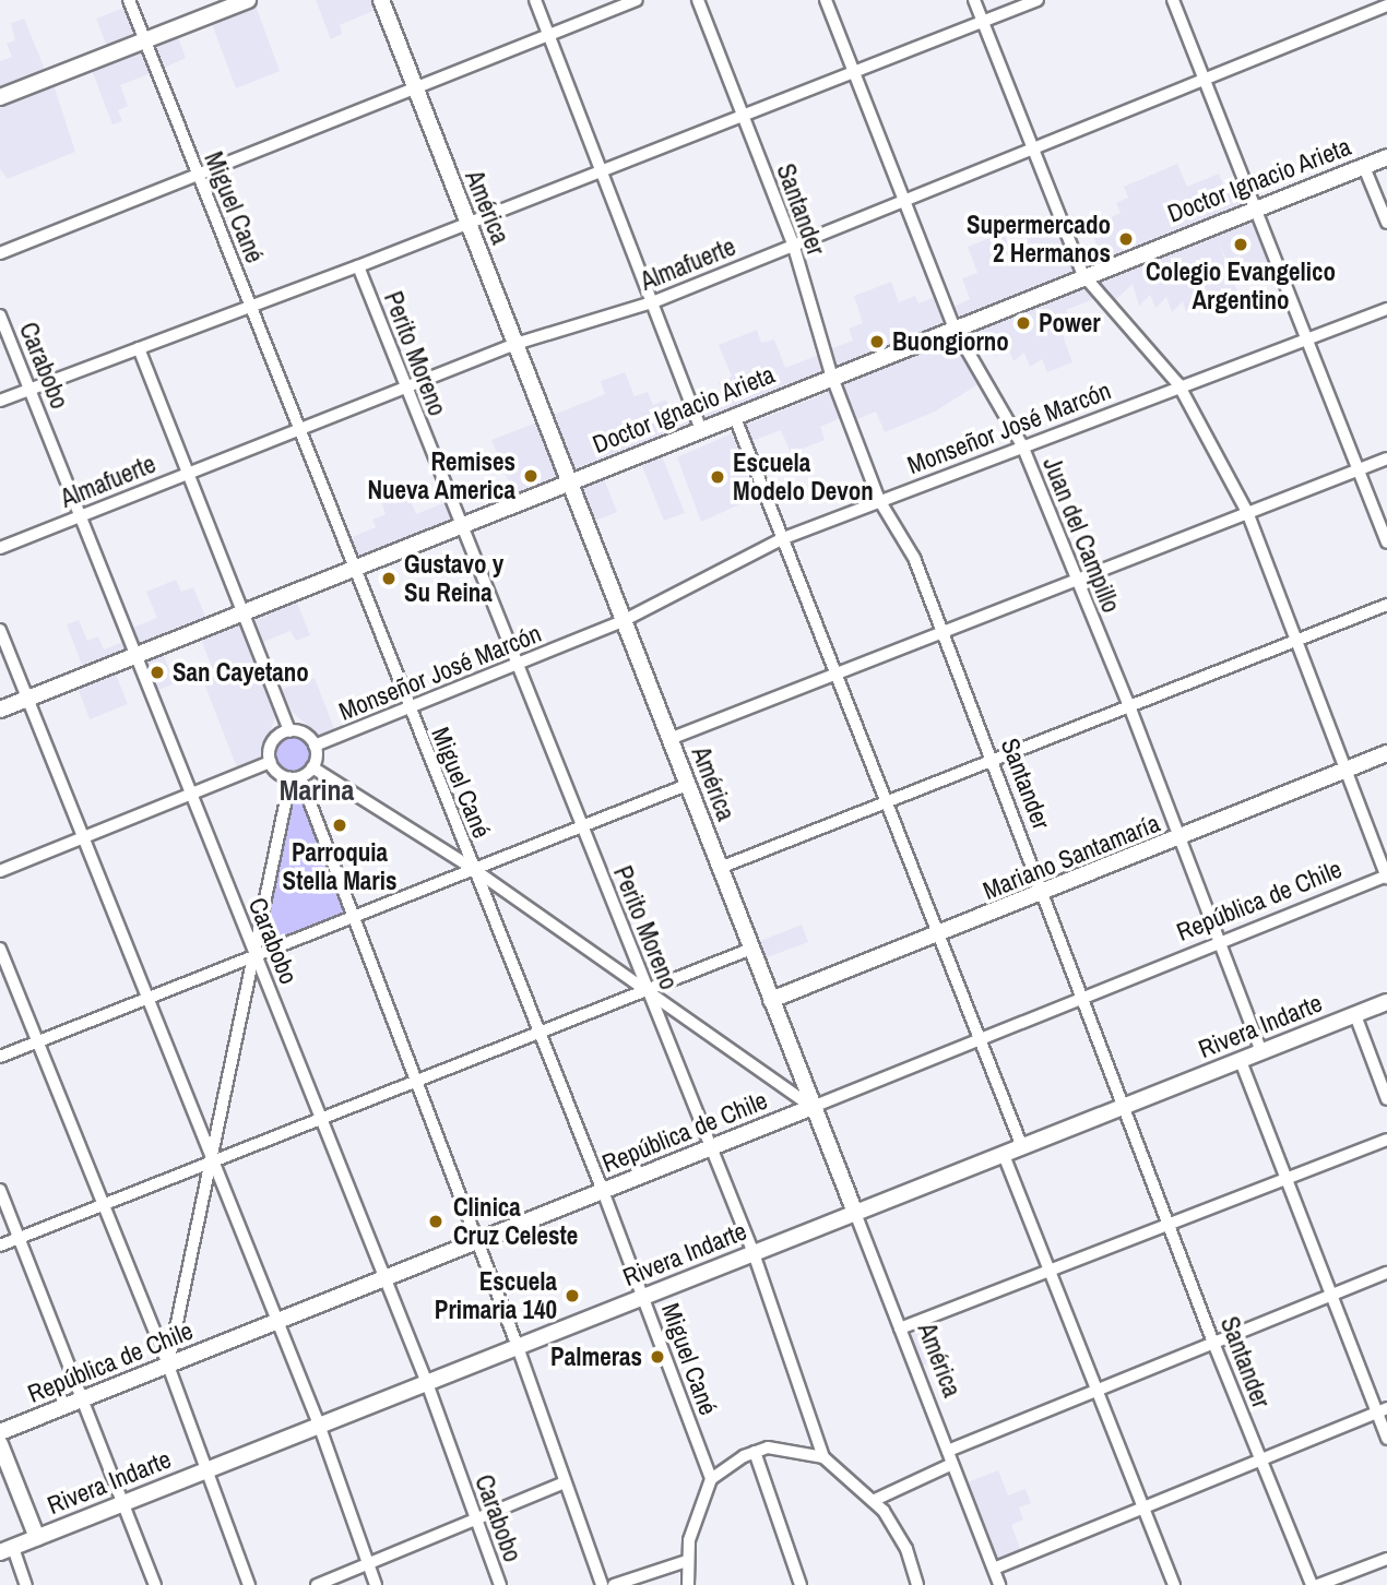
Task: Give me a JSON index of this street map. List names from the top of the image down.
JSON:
{
  "streets": {
    "street": [
      "Doctor Ignacio Arieta",
      "Miguel Cané",
      "América",
      "Santander",
      "Almafuerte",
      "Perito Moreno",
      "Carabobo",
      "Monseñor José Marcón",
      "Juan del Campillo",
      "Mariano Santamaría",
      "República de Chile",
      "Rivera Indarte"
    ]
  },
  "crossings": [
    ["Doctor Ignacio Arieta", "Miguel Cané"],
    ["Doctor Ignacio Arieta", "América"],
    ["Doctor Ignacio Arieta", "Santander"],
    ["Doctor Ignacio Arieta", "Perito Moreno"],
    ["Doctor Ignacio Arieta", "Carabobo"],
    ["Doctor Ignacio Arieta", "Juan del Campillo"],
    ["Miguel Cané", "Almafuerte"],
    ["Miguel Cané", "Monseñor José Marcón"],
    ["Miguel Cané", "República de Chile"],
    ["Miguel Cané", "Rivera Indarte"],
    ["América", "Almafuerte"],
    ["América", "Monseñor José Marcón"],
    ["América", "Mariano Santamaría"],
    ["América", "República de Chile"],
    ["América", "Rivera Indarte"],
    ["Santander", "Almafuerte"],
    ["Santander", "Monseñor José Marcón"],
    ["Santander", "Mariano Santamaría"],
    ["Santander", "República de Chile"],
    ["Santander", "Rivera Indarte"],
    ["Almafuerte", "Perito Moreno"],
    ["Almafuerte", "Carabobo"],
    ["Almafuerte", "Juan del Campillo"],
    ["Perito Moreno", "Monseñor José Marcón"],
    ["Perito Moreno", "República de Chile"],
    ["Perito Moreno", "Rivera Indarte"],
    ["Carabobo", "República de Chile"],
    ["Carabobo", "Rivera Indarte"],
    ["Monseñor José Marcón", "Juan del Campillo"],
    ["Juan del Campillo", "Mariano Santamaría"],
    ["Juan del Campillo", "República de Chile"],
    ["Juan del Campillo", "Rivera Indarte"]
  ],
  "districts": ["Marina"],
  "places": [
    "Supermercado 2 Hermanos",
    "Colegio Evangelico Argentino",
    "Power",
    "Buongiorno",
    "Remises Nueva America",
    "Escuela Modelo Devon",
    "Gustavo y Su Reina",
    "San Cayetano",
    "Parroquia Stella Maris",
    "Clinica Cruz Celeste",
    "Escuela Primaria 140",
    "Palmeras"
  ]
}
